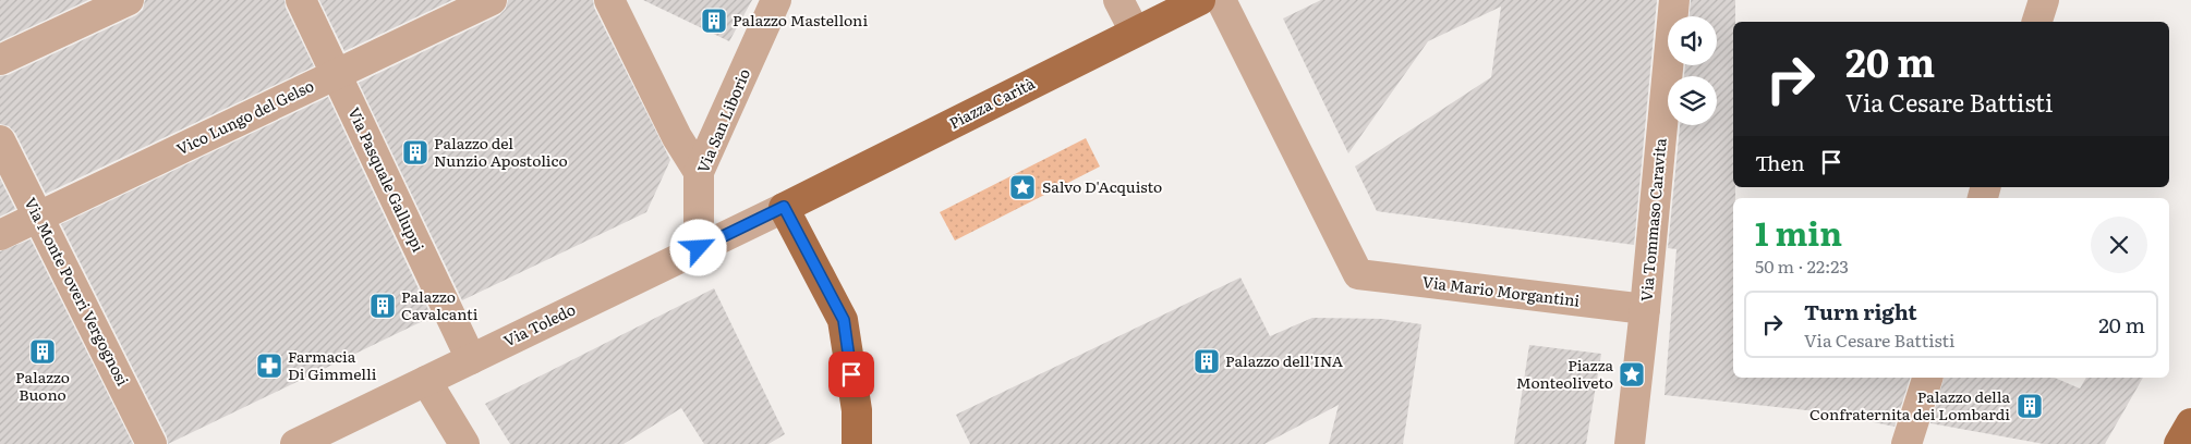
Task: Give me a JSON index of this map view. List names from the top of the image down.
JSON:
{
  "streets": {
    "main road": ["Piazza Carità"],
    "street": [
      "Vico Lungo del Gelso",
      "Via San Liborio",
      "Via Pasquale Galluppi",
      "Via Tommaso Caravita",
      "Via Monte Poveri Vergognosi",
      "Via Mario Morgantini",
      "Via Toledo"
    ]
  },
  "crossings": [
    ["Piazza Carità", "Via Toledo"],
    ["Vico Lungo del Gelso", "Via Pasquale Galluppi"],
    ["Vico Lungo del Gelso", "Via Monte Poveri Vergognosi"],
    ["Via San Liborio", "Via Toledo"],
    ["Via Pasquale Galluppi", "Via Toledo"],
    ["Via Tommaso Caravita", "Via Mario Morgantini"]
  ],
  "places": {
    "building": [
      "Palazzo Mastelloni",
      "Palazzo del Nunzio Apostolico",
      "Palazzo Cavalcanti",
      "Palazzo Buono",
      "Palazzo dell'INA",
      "Palazzo della Confraternita dei Lombardi"
    ],
    "place": ["Salvo D'Acquisto", "Piazza Monteoliveto"],
    "pharmacy": ["Farmacia Di Gimmelli"]
  },
  "page": {
    "turn": ["20 m", "Via Cesare Battisti"],
    "then": "Then",
    "heading": ["1 min", "50 m · 22:23"],
    "list": [
      {
        "name": "Turn right",
        "note": "Via Cesare Battisti",
        "value": "20 m"
      }
    ]
  }
}
